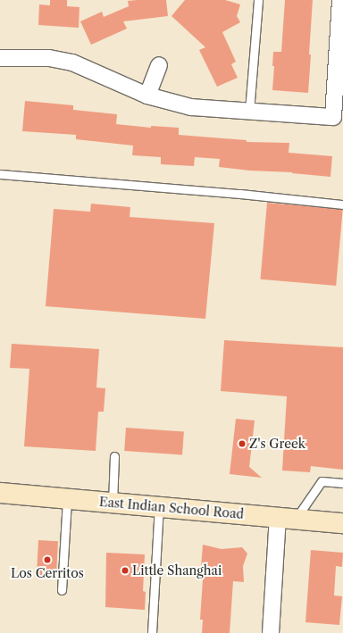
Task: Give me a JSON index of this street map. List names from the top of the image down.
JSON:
{
  "streets": {
    "main road": ["East Indian School Road"]
  },
  "places": ["Z's Greek", "Los Cerritos", "Little Shanghai"]
}
